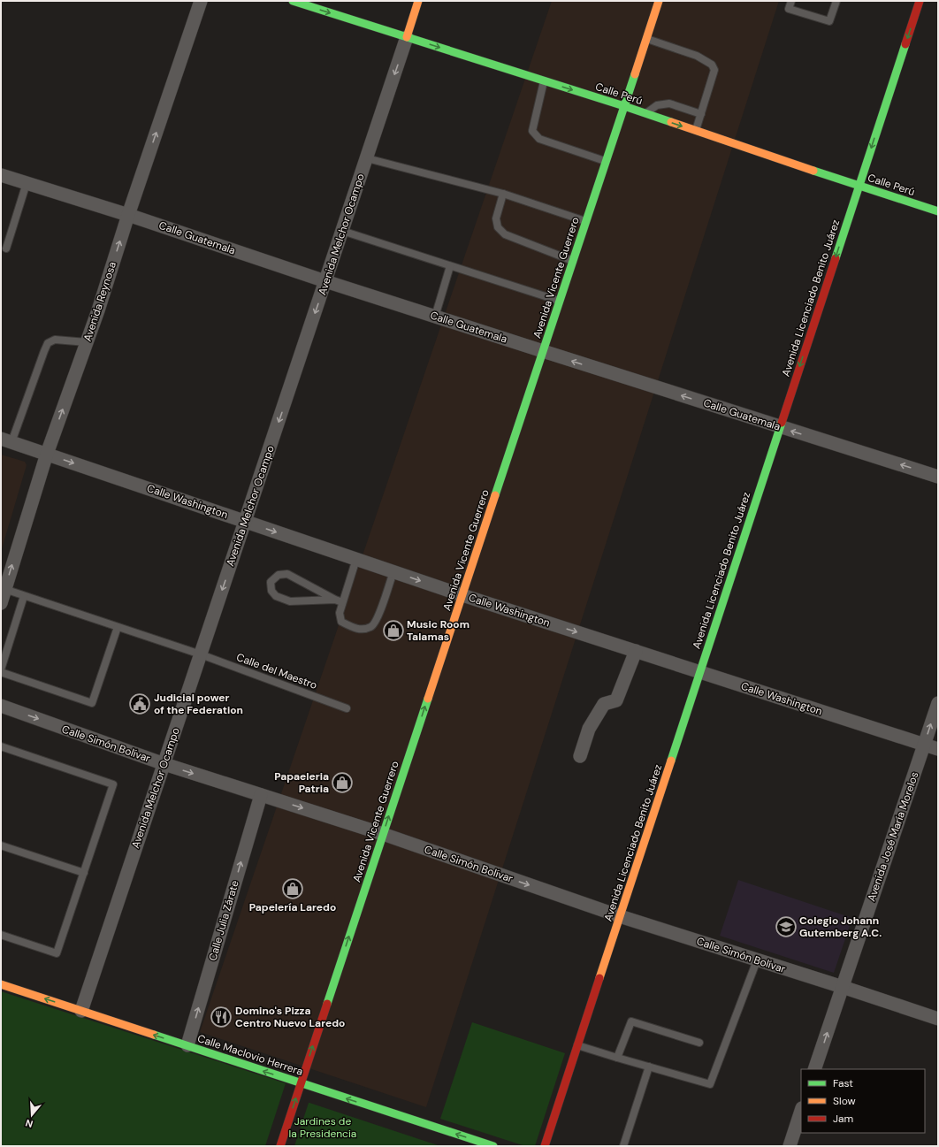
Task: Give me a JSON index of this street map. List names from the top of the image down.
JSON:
{
  "streets": {
    "main road": [
      "Calle Perú",
      "Avenida Melchor Ocampo",
      "Avenida Vicente Guerrero",
      "Avenida Licenciado Benito Juárez",
      "Calle Maclovio Herrera"
    ],
    "street": [
      "Calle Guatemala",
      "Avenida Reynosa",
      "Calle Washington",
      "Calle Simón Bolívar",
      "Avenida José María Morelos",
      "Calle Julia Zárate"
    ],
    "lane": ["Calle del Maestro"]
  },
  "crossings": [
    ["Calle Perú", "Avenida Melchor Ocampo"],
    ["Calle Perú", "Avenida Vicente Guerrero"],
    ["Calle Perú", "Avenida Licenciado Benito Juárez"],
    ["Avenida Melchor Ocampo", "Calle Guatemala"],
    ["Avenida Melchor Ocampo", "Calle Washington"],
    ["Avenida Melchor Ocampo", "Calle del Maestro"],
    ["Avenida Melchor Ocampo", "Calle Simón Bolívar"],
    ["Avenida Melchor Ocampo", "Calle Maclovio Herrera"],
    ["Calle Guatemala", "Avenida Vicente Guerrero"],
    ["Calle Guatemala", "Avenida Licenciado Benito Juárez"],
    ["Calle Guatemala", "Avenida Reynosa"],
    ["Avenida Vicente Guerrero", "Calle Washington"],
    ["Avenida Vicente Guerrero", "Calle Simón Bolívar"],
    ["Avenida Vicente Guerrero", "Calle Maclovio Herrera"],
    ["Avenida Licenciado Benito Juárez", "Calle Washington"],
    ["Avenida Licenciado Benito Juárez", "Calle Simón Bolívar"],
    ["Avenida Reynosa", "Calle Washington"],
    ["Avenida Reynosa", "Calle del Maestro"],
    ["Calle Washington", "Avenida José María Morelos"],
    ["Calle Simón Bolívar", "Avenida José María Morelos"],
    ["Calle Simón Bolívar", "Calle Julia Zárate"],
    ["Calle Julia Zárate", "Calle Maclovio Herrera"]
  ],
  "one_way": [
    "Calle Perú",
    "Avenida Melchor Ocampo",
    "Calle Guatemala",
    "Avenida Vicente Guerrero",
    "Avenida Licenciado Benito Juárez",
    "Avenida Reynosa",
    "Calle Washington",
    "Calle Simón Bolívar",
    "Calle Julia Zárate",
    "Calle Maclovio Herrera"
  ],
  "parks": ["Jardines de la Presidencia"],
  "places": {
    "shop": ["Music Room Talamas", "Papaeleria Patria", "Papelería Laredo"],
    "public building": ["Judicial power of the Federation"],
    "school or university": ["Colegio Johann Gutemberg A.C."],
    "restaurant": ["Domino's Pizza Centro Nuevo Laredo"]
  },
  "legend": ["Fast", "Slow", "Jam"],
  "north": "bottom"
}
